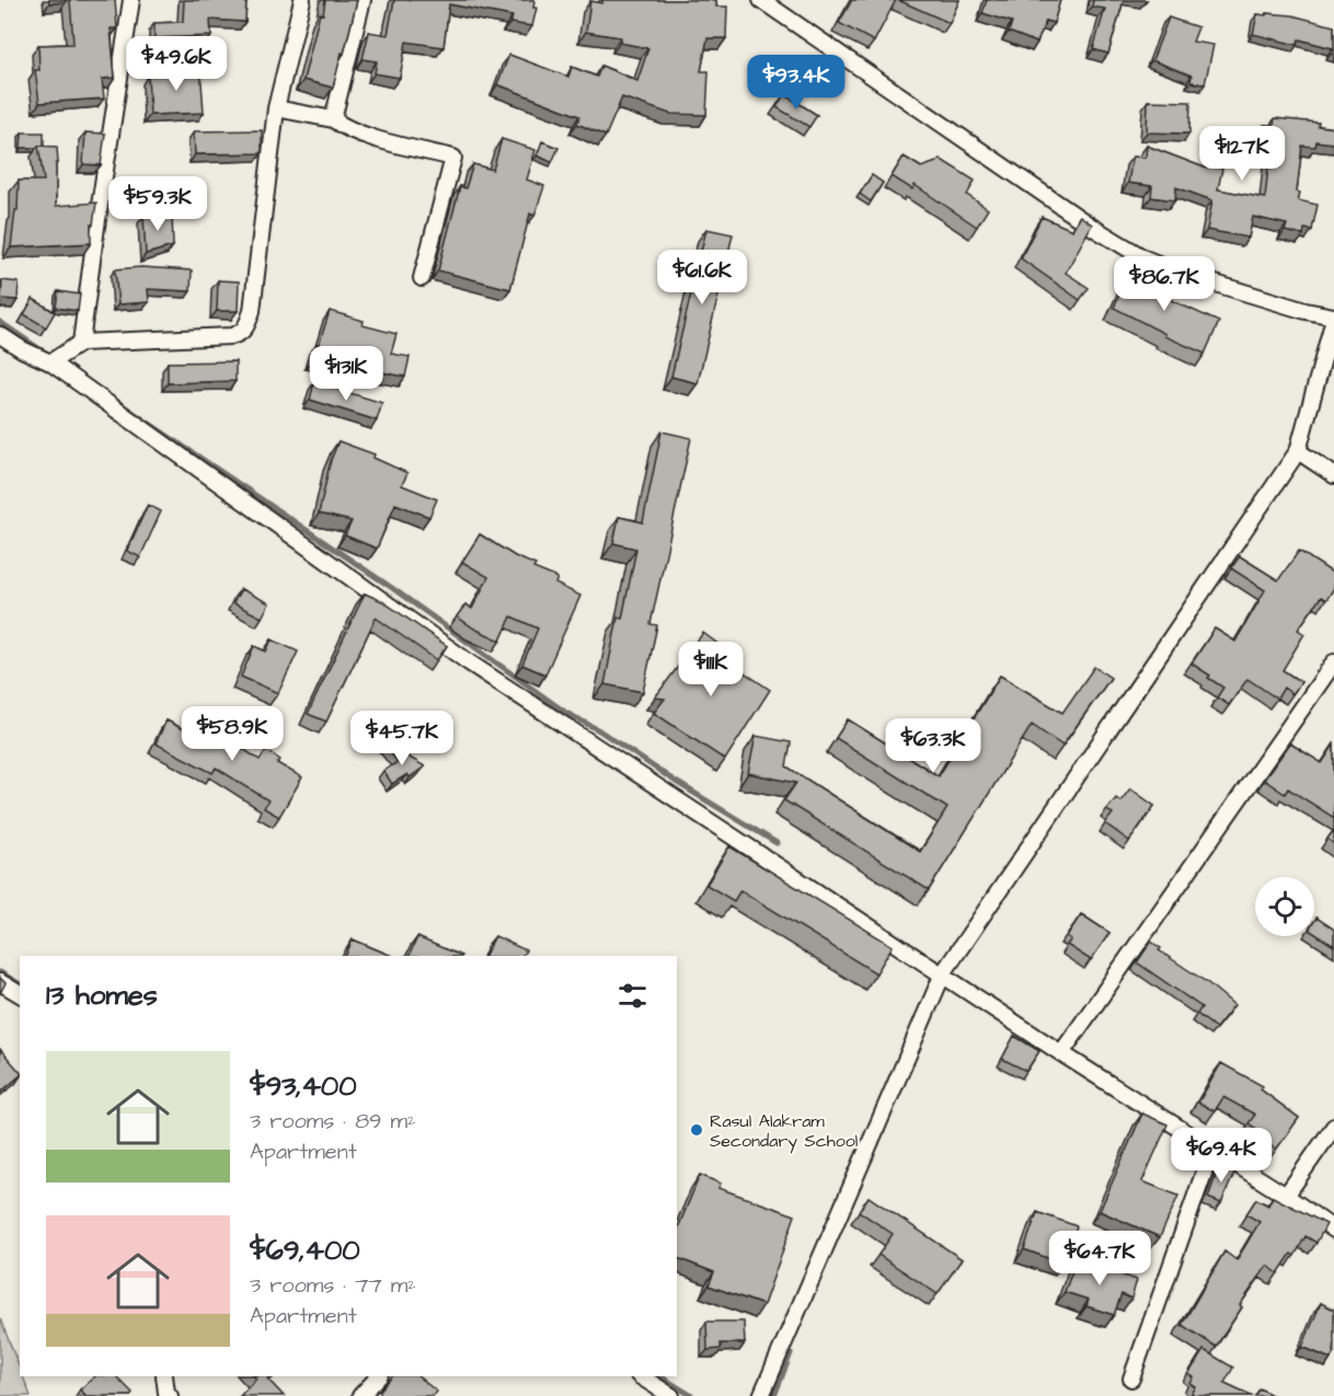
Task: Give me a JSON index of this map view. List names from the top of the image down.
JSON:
{
  "places": ["Rasul Alakram Secondary School"],
  "page": {
    "price": [
      "$49.6K",
      "$93.4K",
      "$127K",
      "$59.3K",
      "$61.6K",
      "$86.7K",
      "$131K",
      "$111K",
      "$58.9K",
      "$45.7K",
      "$63.3K",
      "$69.4K",
      "$64.7K"
    ],
    "heading": "13 homes",
    "list": [
      {
        "name": "$93,400",
        "note": "3 rooms · 89 m² · Apartment"
      },
      {
        "name": "$69,400",
        "note": "3 rooms · 77 m² · Apartment"
      }
    ]
  }
}
